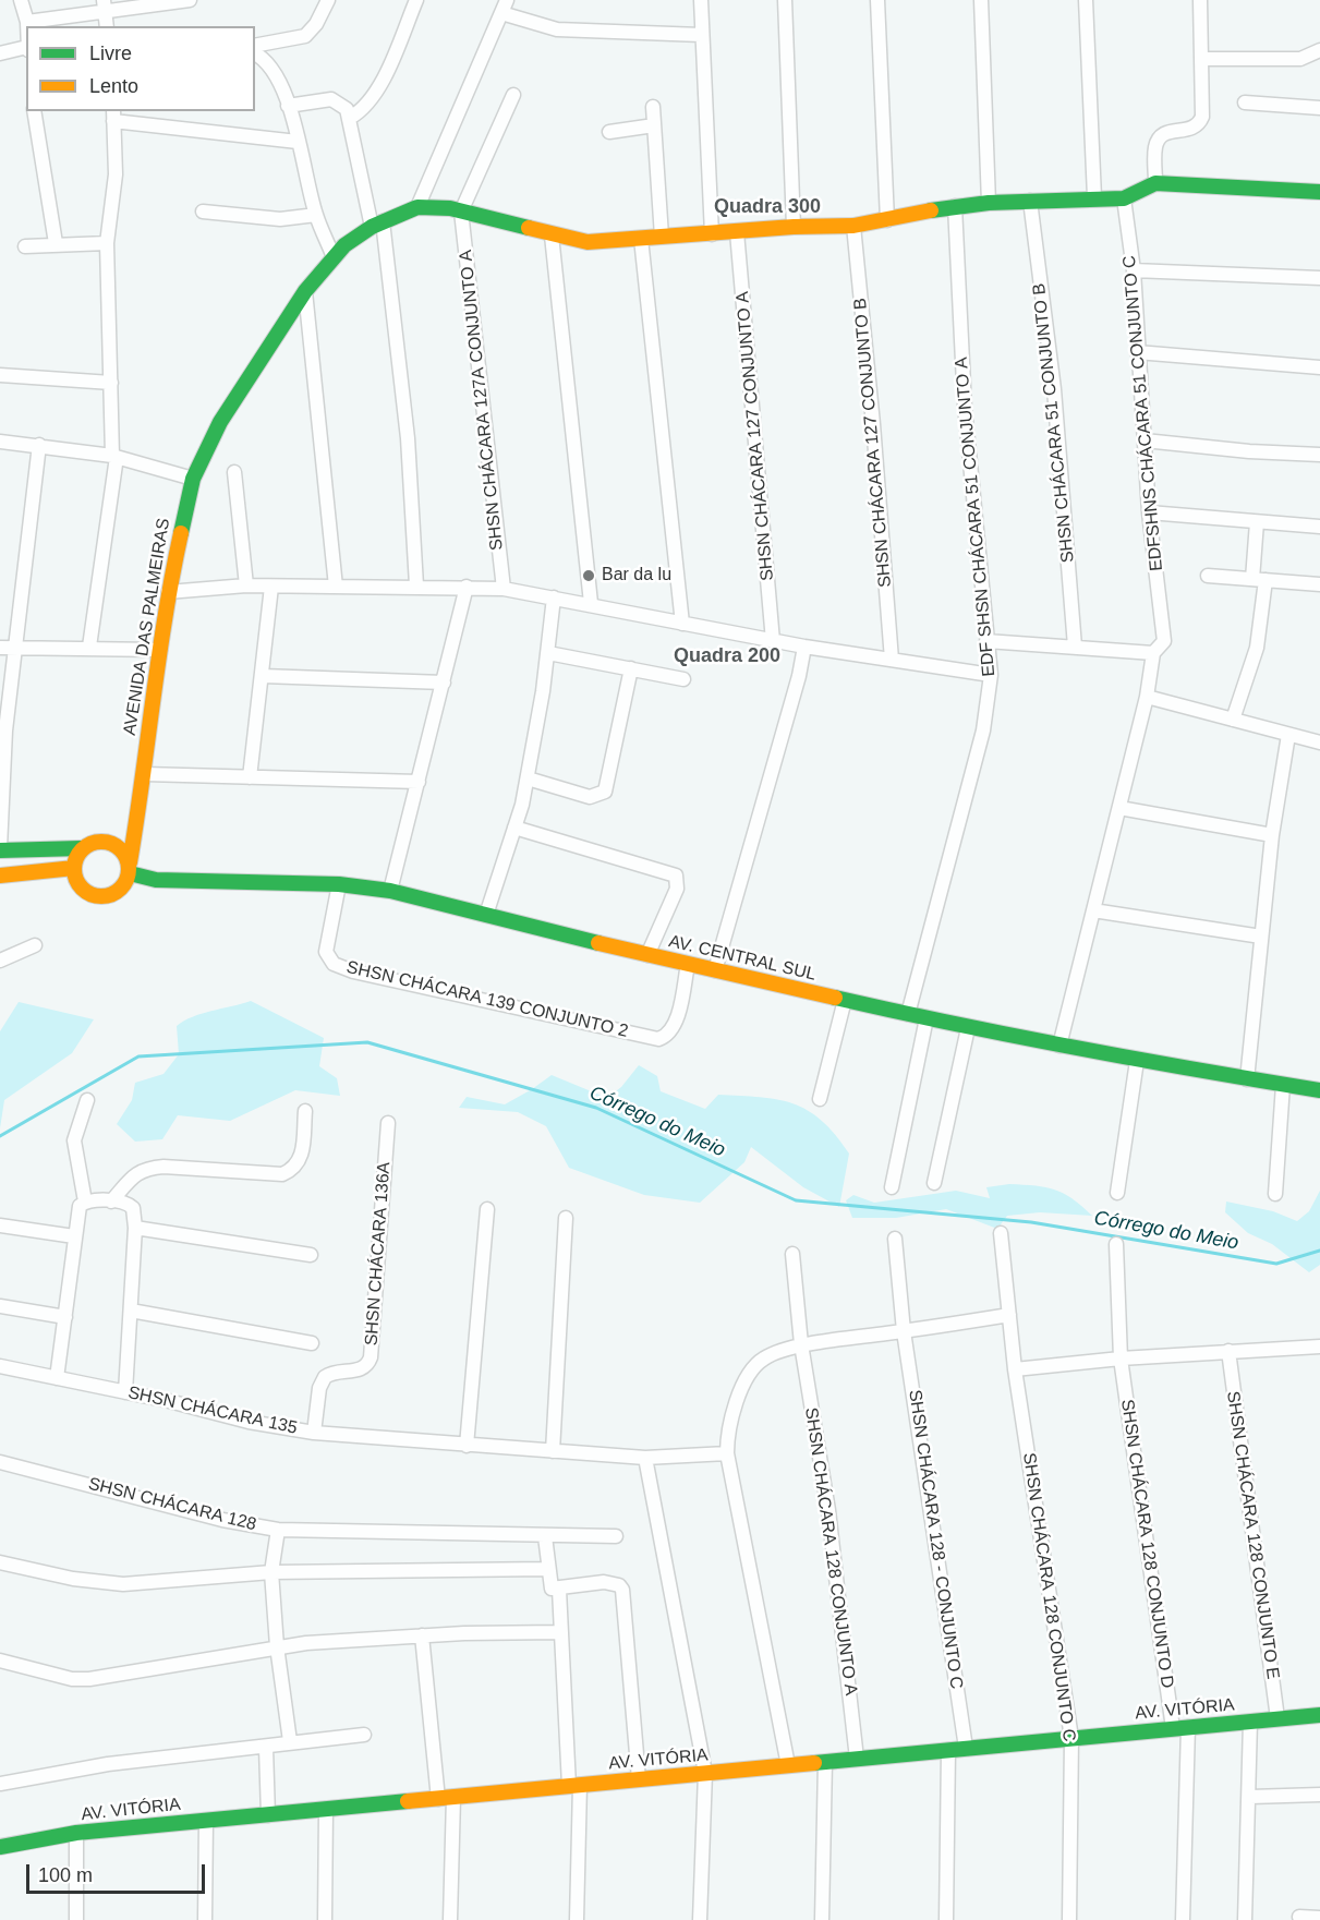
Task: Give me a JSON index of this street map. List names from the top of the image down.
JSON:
{
  "streets": {
    "street": [
      "SHSN CHÁCARA 127A CONJUNTO A",
      "EDFSHNS CHÁCARA 51 CONJUNTO C",
      "SHSN CHÁCARA 51 CONJUNTO B",
      "SHSN CHÁCARA 127 CONJUNTO A",
      "SHSN CHÁCARA 127 CONJUNTO B",
      "EDF SHSN CHÁCARA 51 CONJUNTO A",
      "AVENIDA DAS PALMEIRAS",
      "AV. CENTRAL SUL",
      "SHSN CHÁCARA 139 CONJUNTO 2",
      "SHSN CHÁCARA 136A",
      "SHSN CHÁCARA 135",
      "SHSN CHÁCARA 128",
      "SHSN CHÁCARA 128 CONJUNTO E",
      "SHSN CHÁCARA 128 - CONJUNTO C",
      "SHSN CHÁCARA 128 CONJUNTO D",
      "SHSN CHÁCARA 128 CONJUNTO A",
      "SHSN CHÁCARA 128 CONJUNTO C",
      "AV. VITÓRIA"
    ]
  },
  "crossings": [
    ["SHSN CHÁCARA 127A CONJUNTO A", "AVENIDA DAS PALMEIRAS"],
    ["EDFSHNS CHÁCARA 51 CONJUNTO C", "AVENIDA DAS PALMEIRAS"],
    ["SHSN CHÁCARA 51 CONJUNTO B", "AVENIDA DAS PALMEIRAS"],
    ["SHSN CHÁCARA 127 CONJUNTO A", "AVENIDA DAS PALMEIRAS"],
    ["SHSN CHÁCARA 127 CONJUNTO B", "AVENIDA DAS PALMEIRAS"],
    ["EDF SHSN CHÁCARA 51 CONJUNTO A", "AVENIDA DAS PALMEIRAS"],
    ["EDF SHSN CHÁCARA 51 CONJUNTO A", "AV. CENTRAL SUL"],
    ["AVENIDA DAS PALMEIRAS", "AV. CENTRAL SUL"],
    ["AV. CENTRAL SUL", "SHSN CHÁCARA 139 CONJUNTO 2"],
    ["SHSN CHÁCARA 136A", "SHSN CHÁCARA 135"],
    ["SHSN CHÁCARA 128 CONJUNTO E", "AV. VITÓRIA"],
    ["SHSN CHÁCARA 128 - CONJUNTO C", "AV. VITÓRIA"],
    ["SHSN CHÁCARA 128 CONJUNTO D", "AV. VITÓRIA"],
    ["SHSN CHÁCARA 128 CONJUNTO A", "AV. VITÓRIA"],
    ["SHSN CHÁCARA 128 CONJUNTO C", "AV. VITÓRIA"]
  ],
  "districts": ["Quadra 300", "Quadra 200"],
  "water": ["Córrego do Meio"],
  "places": ["Bar da lu"],
  "legend": ["Livre", "Lento"],
  "scale_bar": "100 m"
}
